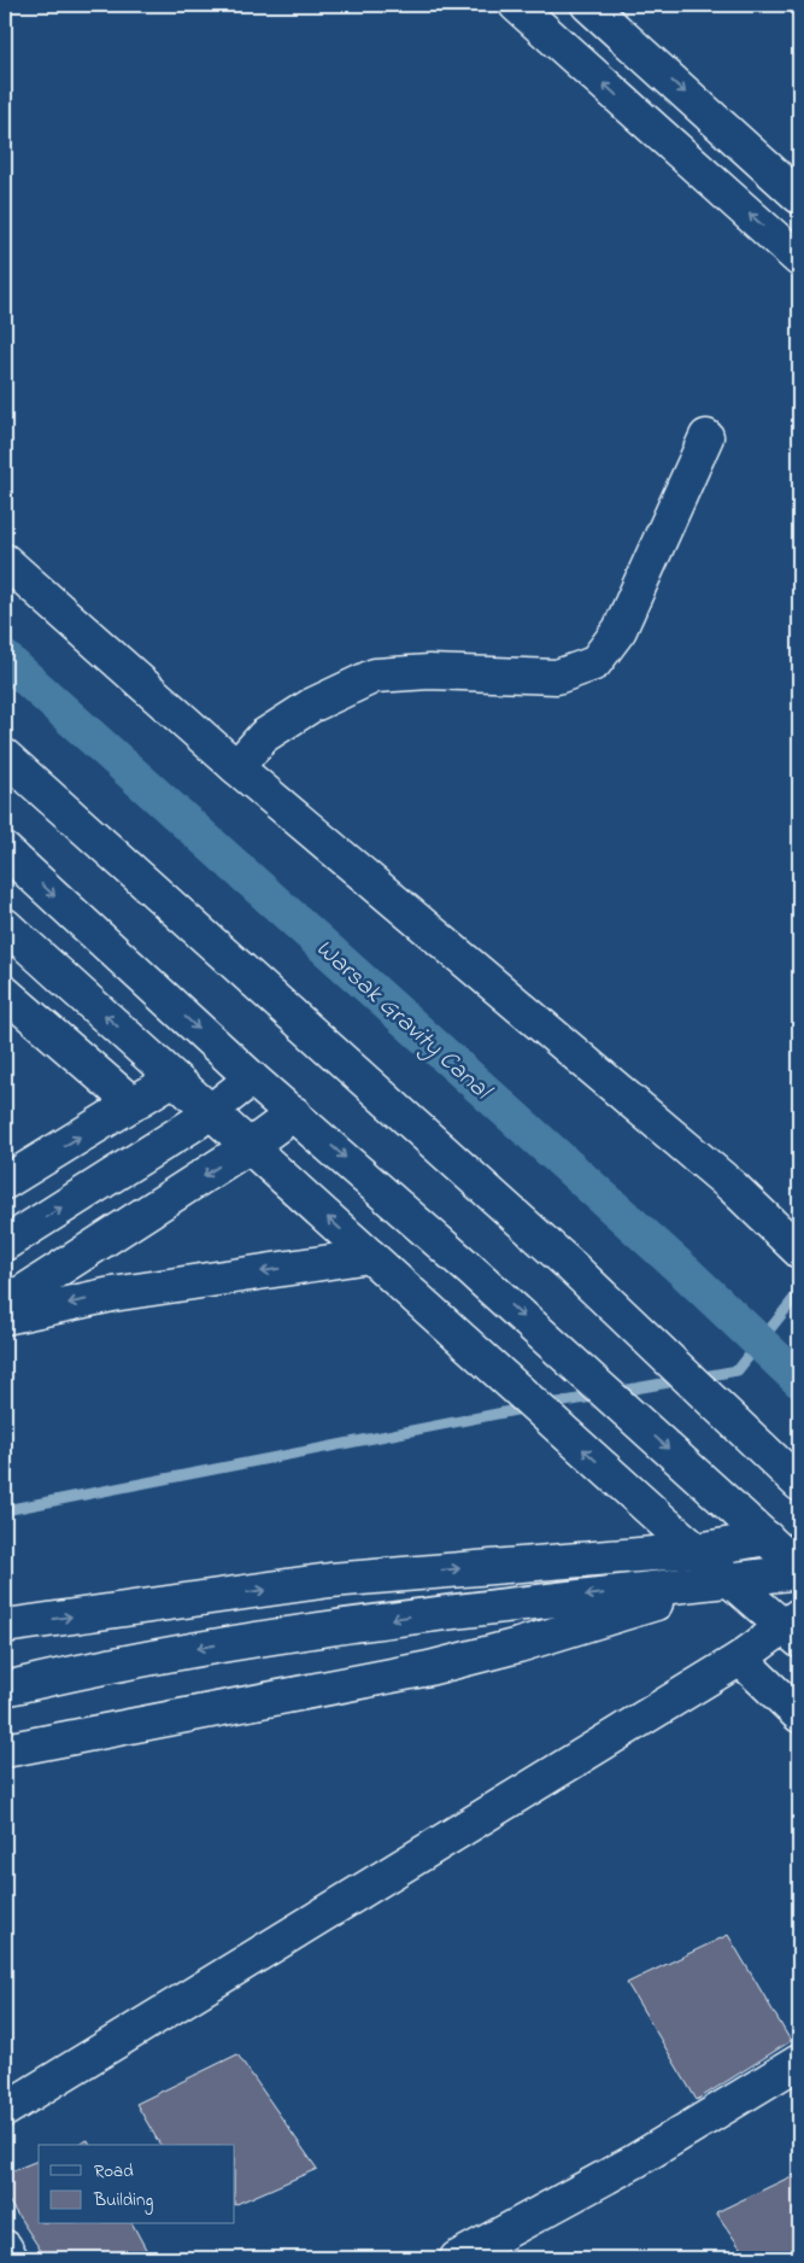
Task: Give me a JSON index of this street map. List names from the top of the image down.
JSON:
{
  "water": ["Warsak Gravity Canal"],
  "legend": ["Road", "Building"]
}
